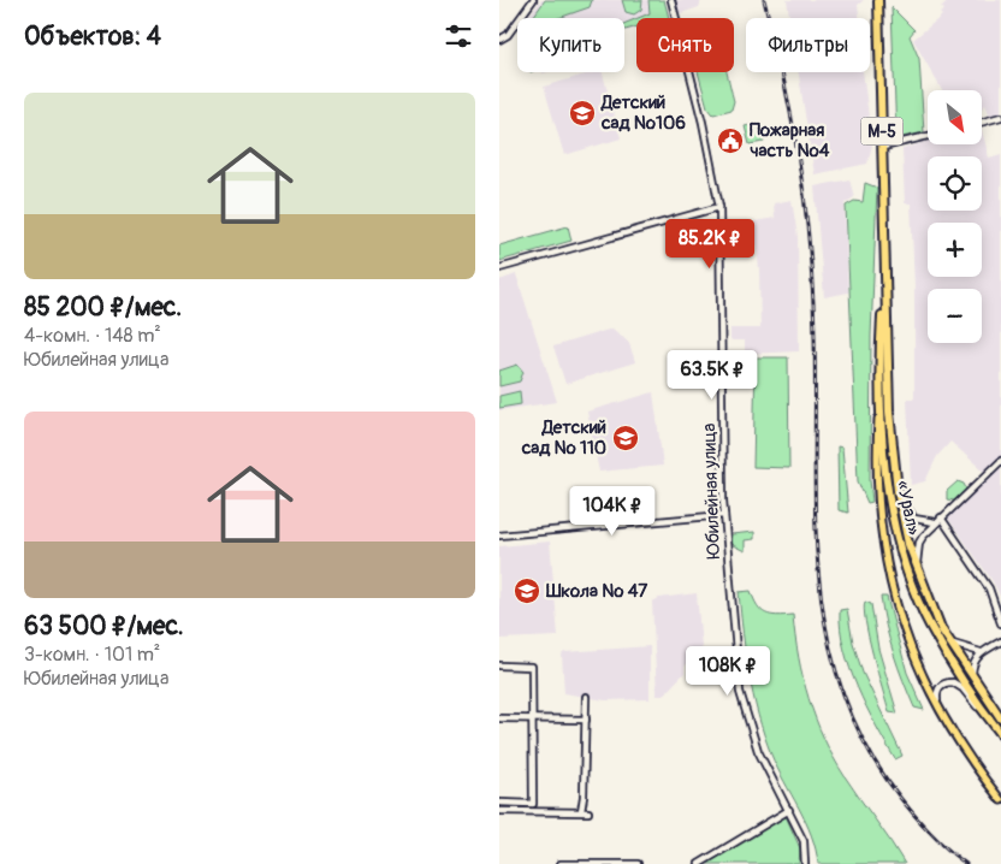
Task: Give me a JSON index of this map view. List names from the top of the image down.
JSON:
{
  "streets": {
    "highway": ["М-5", "«Урал»"],
    "street": ["Юбилейная улица"]
  },
  "places": {
    "school or university": ["Детский сад №106", "Детский сад № 110", "Школа № 47"],
    "public building": ["Пожарная часть №4"]
  },
  "north": "bottom right",
  "page": {
    "heading": "Объектов: 4",
    "chip": ["Купить", "Снять", "Фильтры"],
    "list": [
      {
        "name": "85 200 ₽/мес.",
        "note": "4-комн. · 148 m² · Юбилейная улица"
      },
      {
        "name": "63 500 ₽/мес.",
        "note": "3-комн. · 101 m² · Юбилейная улица"
      }
    ],
    "map_buttons": ["+", "−"],
    "price": [
      "85.2K ₽",
      "63.5K ₽",
      "104K ₽",
      "108K ₽"
    ]
  }
}
